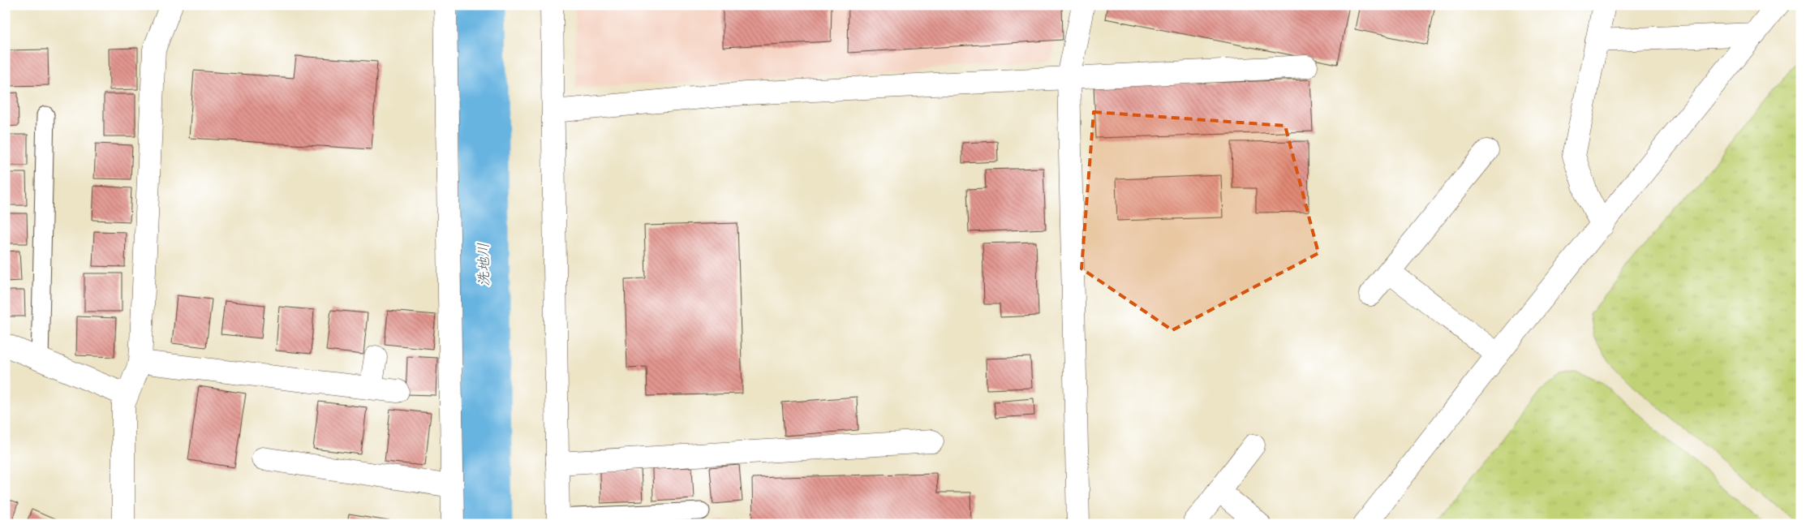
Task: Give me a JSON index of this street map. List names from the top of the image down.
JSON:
{
  "water": ["洗地川"]
}
